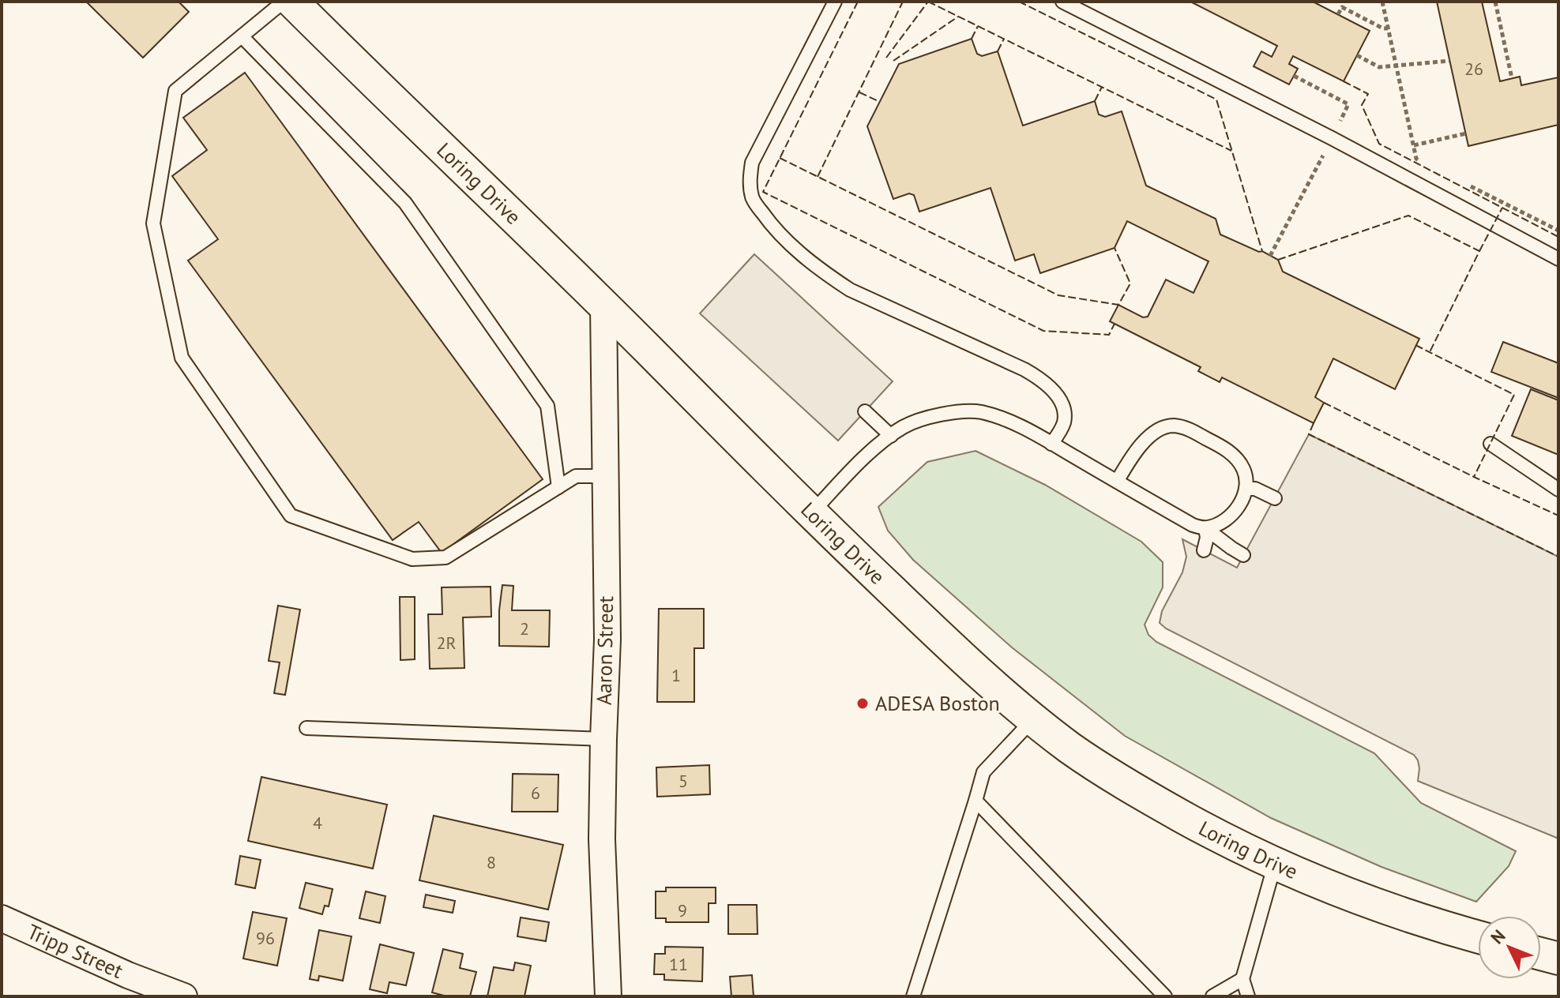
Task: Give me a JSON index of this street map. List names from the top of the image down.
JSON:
{
  "streets": {
    "street": ["Loring Drive", "Aaron Street", "Tripp Street"]
  },
  "crossings": [
    ["Loring Drive", "Aaron Street"]
  ],
  "places": ["ADESA Boston"],
  "house_numbers": [
    "26",
    "2",
    "2R",
    "1",
    "5",
    "6",
    "4",
    "8",
    "9",
    "96",
    "11"
  ],
  "north": "top left"
}
